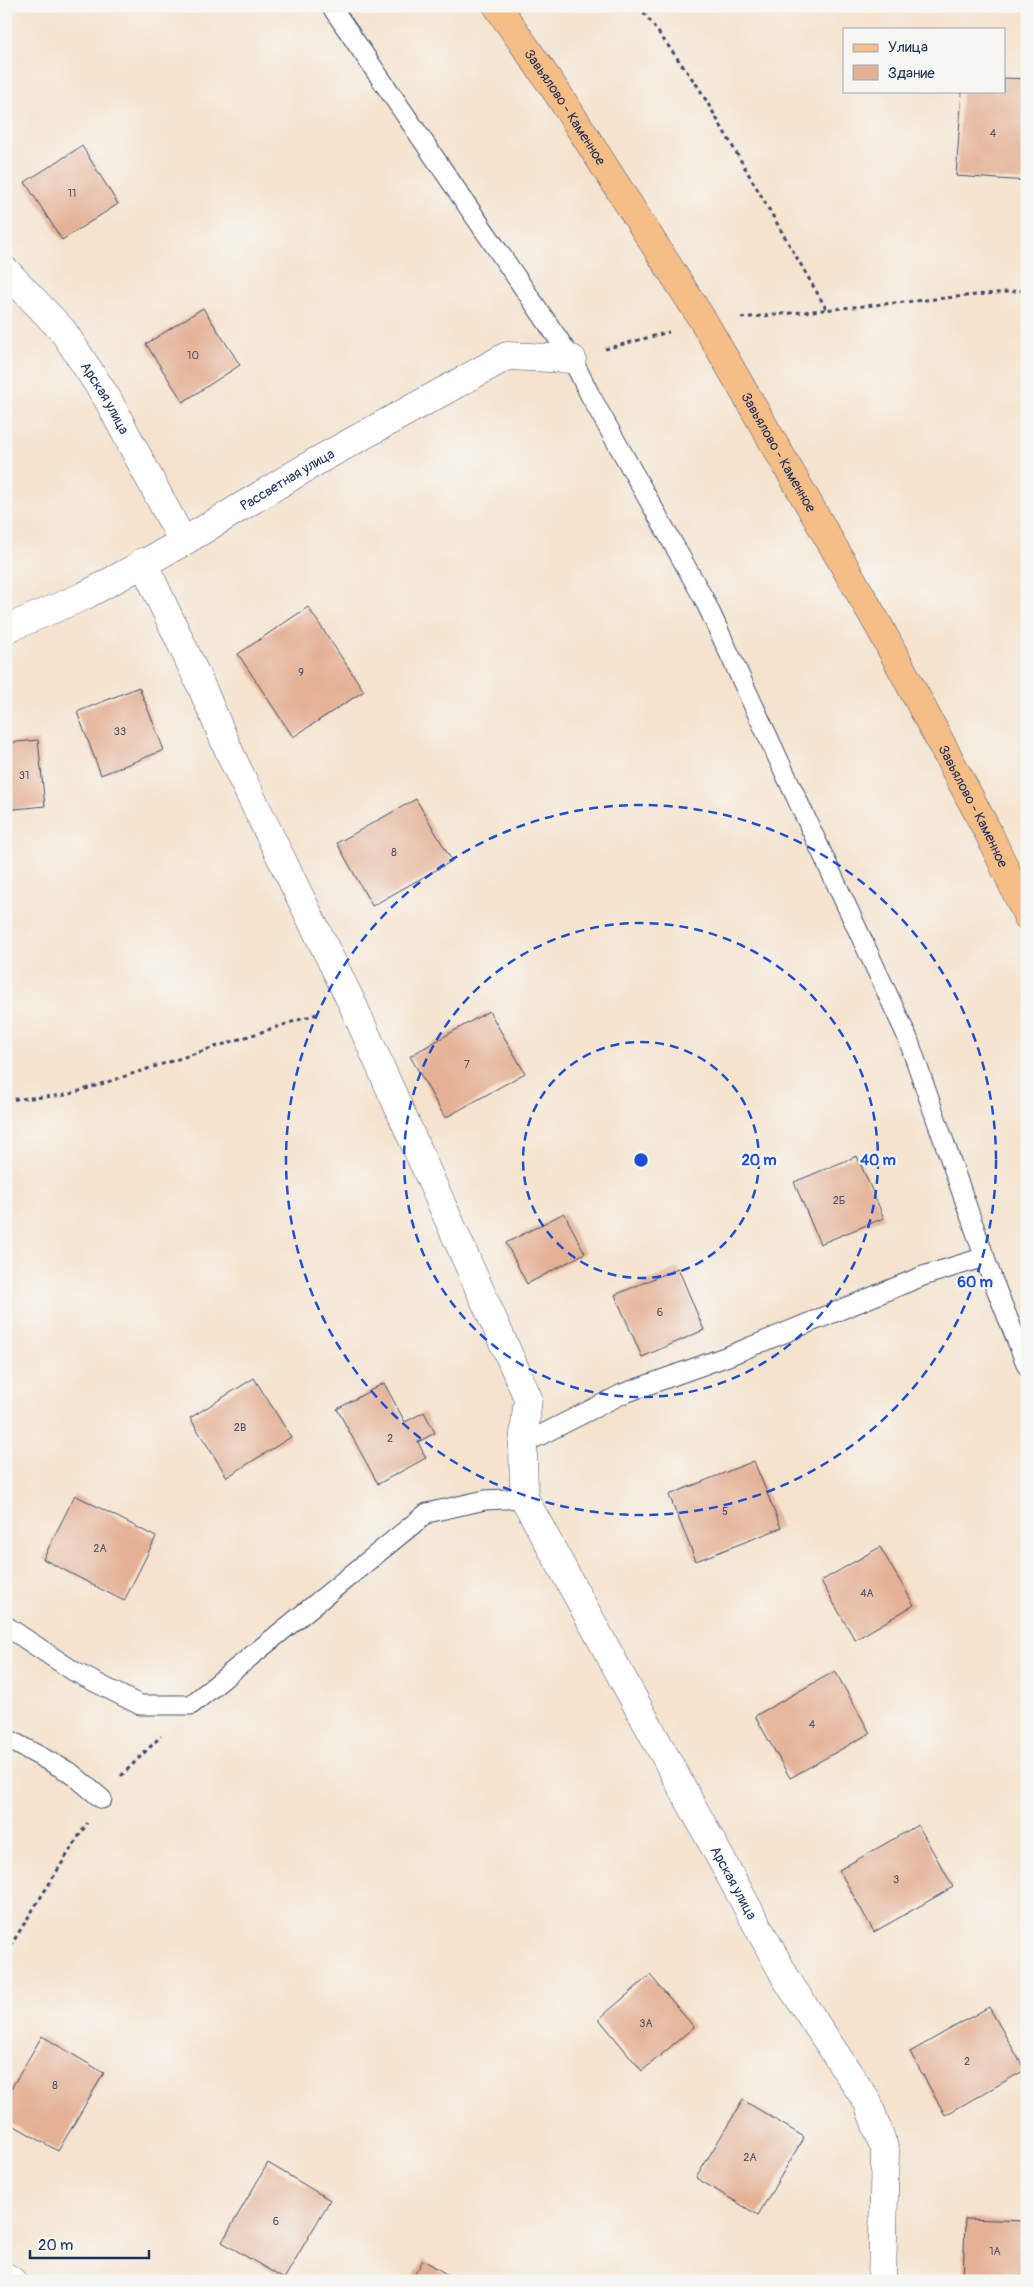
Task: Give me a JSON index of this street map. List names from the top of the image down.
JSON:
{
  "streets": {
    "main road": ["Завьялово - Каменное"],
    "street": ["Арская улица", "Рассветная улица"]
  },
  "crossings": [
    ["Арская улица", "Рассветная улица"]
  ],
  "house_numbers": [
    "4",
    "11",
    "10",
    "9",
    "33",
    "31",
    "8",
    "7",
    "2Б",
    "6",
    "2В",
    "2",
    "5",
    "2А",
    "4А",
    "4",
    "3",
    "3А",
    "2",
    "8",
    "2А",
    "6",
    "1А"
  ],
  "legend": ["Улица", "Здание"],
  "scale_bar": "20 m",
  "rings": ["20 m", "40 m", "60 m"]
}
